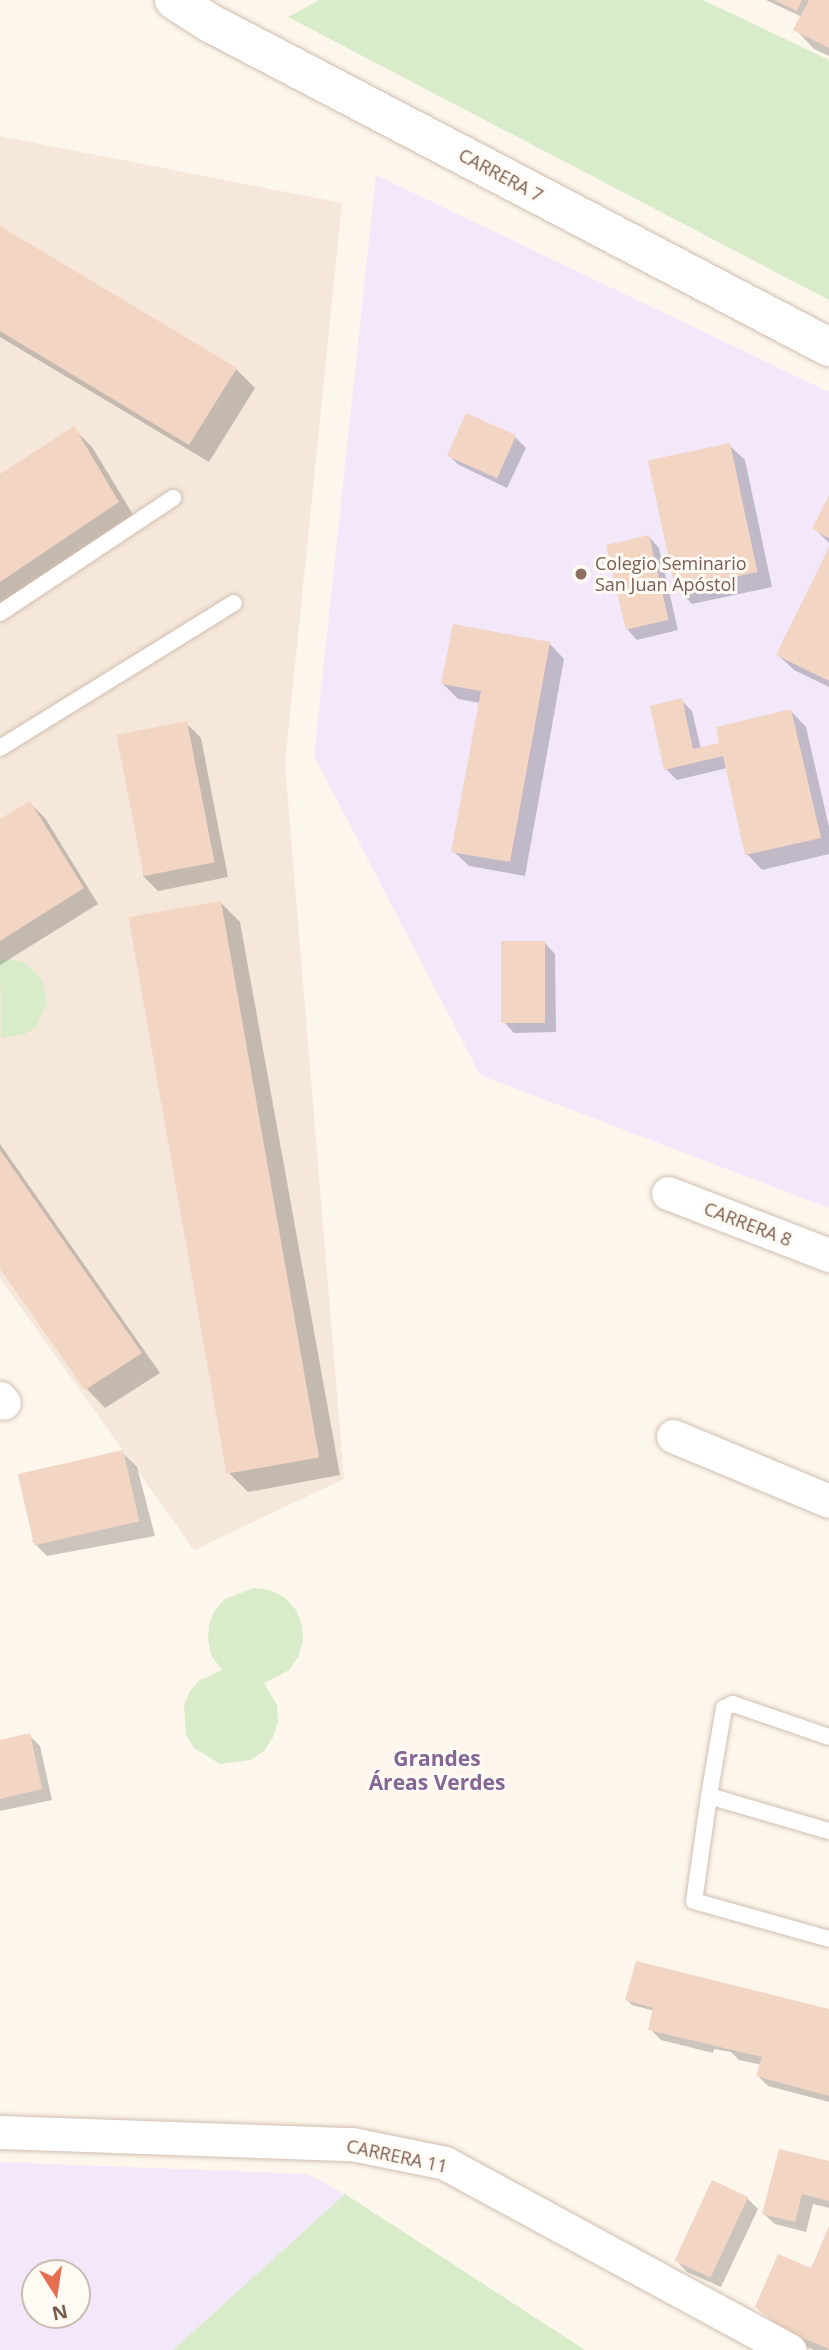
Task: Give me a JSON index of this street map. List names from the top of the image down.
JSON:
{
  "streets": {
    "street": ["CARRERA 7", "CARRERA 8", "CARRERA 11"]
  },
  "districts": ["Grandes Áreas Verdes"],
  "places": ["Colegio Seminario San Juan Apóstol"],
  "north": "bottom"
}
